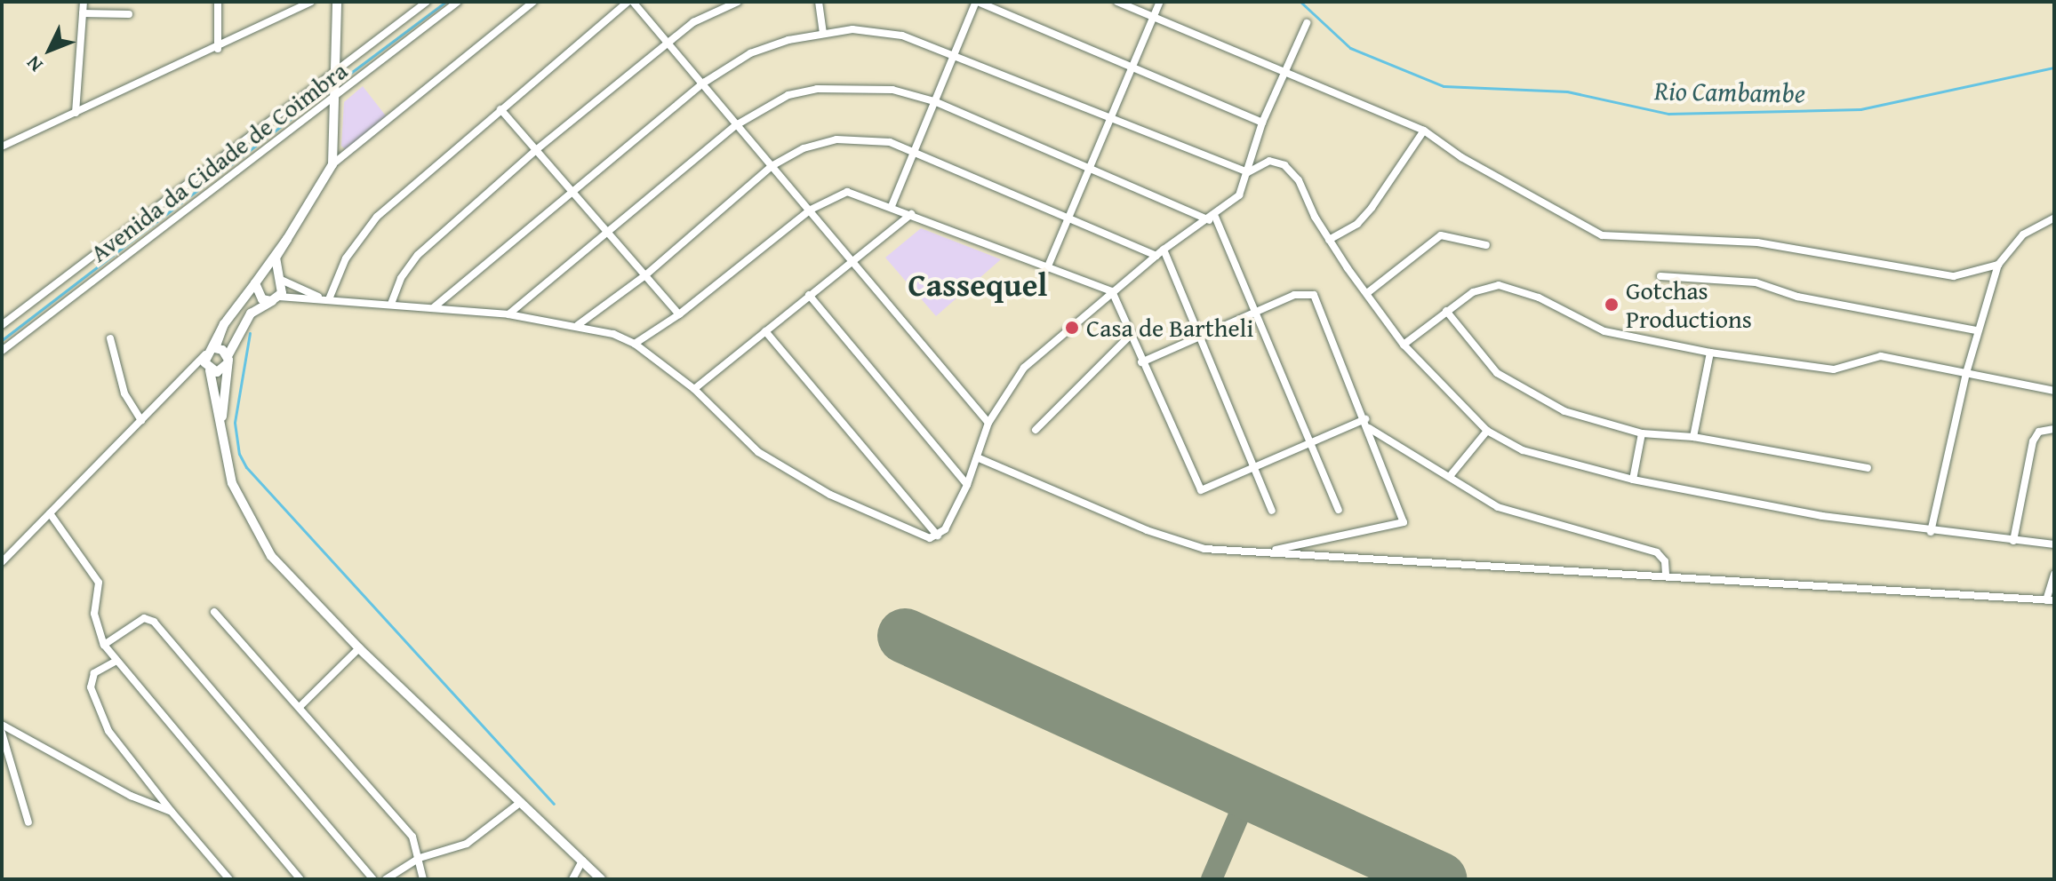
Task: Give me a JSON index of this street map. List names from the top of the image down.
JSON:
{
  "streets": {
    "street": ["Avenida da Cidade de Coimbra"]
  },
  "districts": ["Cassequel"],
  "water": ["Rio Cambambe"],
  "places": ["Gotchas Productions", "Casa de Bartheli"],
  "north": "bottom left"
}
